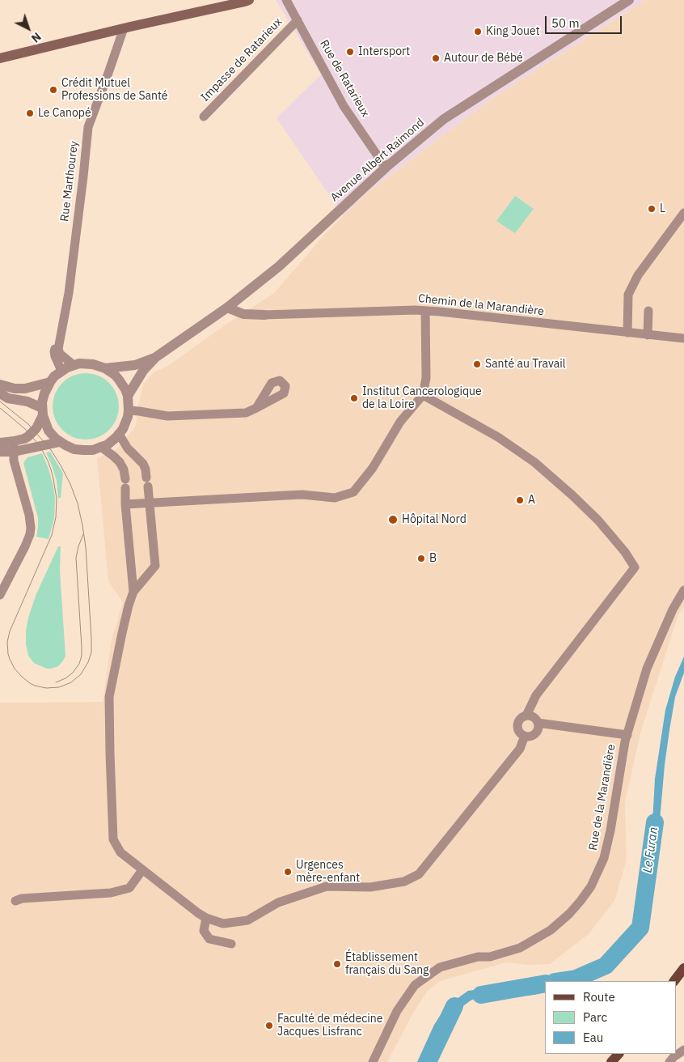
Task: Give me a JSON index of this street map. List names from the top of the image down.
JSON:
{
  "streets": {
    "street": [
      "Impasse de Ratarieux",
      "Rue de Ratarieux",
      "Avenue Albert Raimond",
      "Rue Marthourey",
      "Chemin de la Marandière",
      "Rue de la Marandière"
    ]
  },
  "crossings": [
    ["Impasse de Ratarieux", "Rue de Ratarieux"],
    ["Rue de Ratarieux", "Avenue Albert Raimond"],
    ["Avenue Albert Raimond", "Rue Marthourey"],
    ["Avenue Albert Raimond", "Chemin de la Marandière"]
  ],
  "water": ["Le Furan"],
  "places": [
    "King Jouet",
    "Intersport",
    "Autour de Bébé",
    "Crédit Mutuel Professions de Santé",
    "Le Canopé",
    "L",
    "Santé au Travail",
    "Institut Cancerologique de la Loire",
    "A",
    "Hôpital Nord",
    "B",
    "Urgences mère-enfant",
    "Établissement français du Sang",
    "Faculté de médecine Jacques Lisfranc"
  ],
  "legend": ["Route", "Parc", "Eau"],
  "scale_bar": "50 m",
  "north": "bottom right"
}
